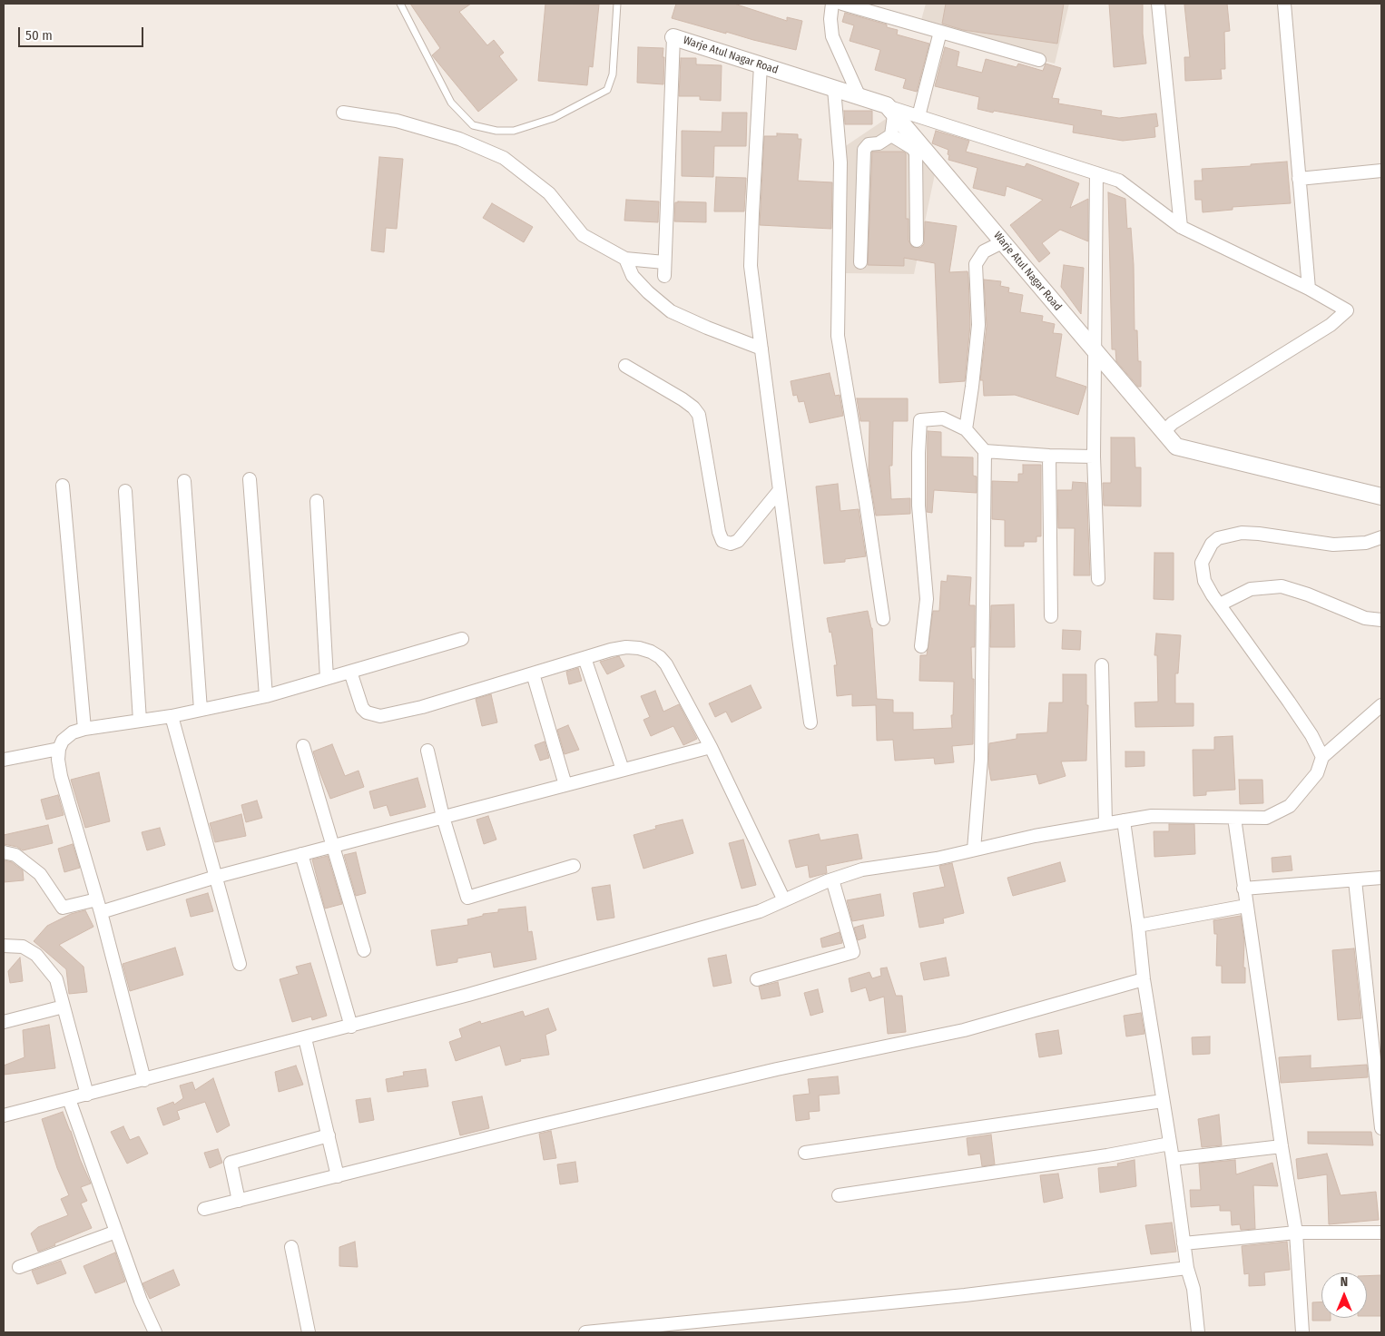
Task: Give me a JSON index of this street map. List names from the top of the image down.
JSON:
{
  "streets": {
    "street": ["Warje Atul Nagar Road"]
  },
  "scale_bar": "50 m",
  "north": "top"
}
